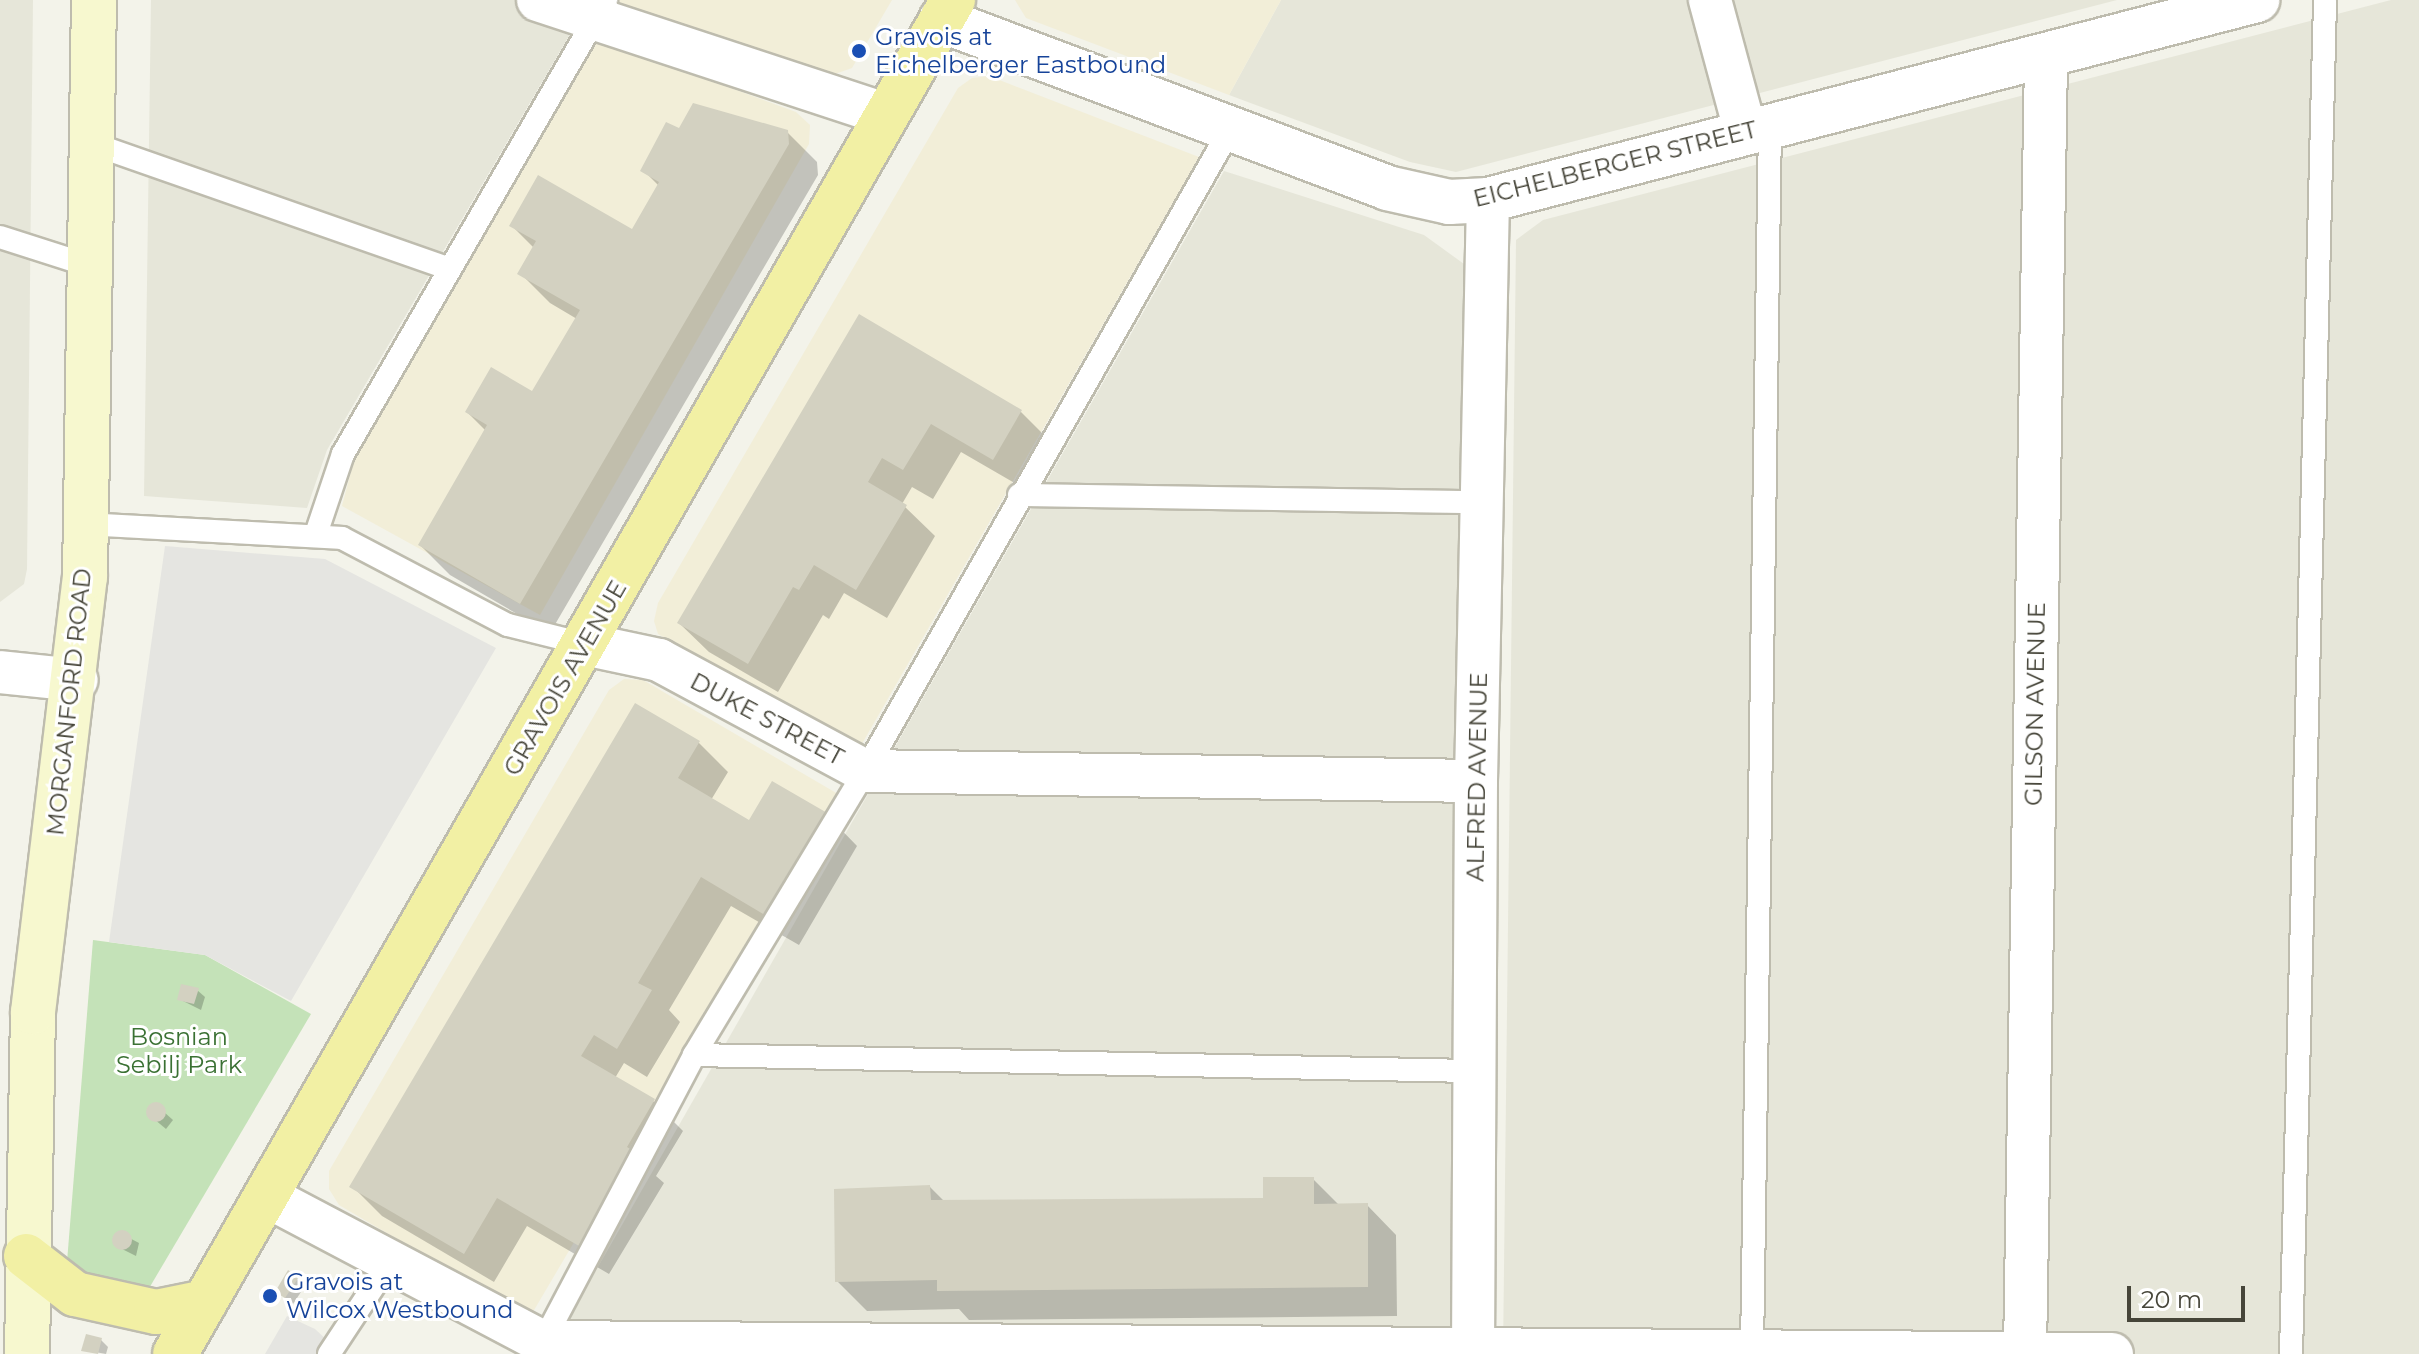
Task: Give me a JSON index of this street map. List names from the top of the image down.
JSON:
{
  "streets": {
    "main road": ["GRAVOIS AVENUE", "MORGANFORD ROAD"],
    "street": [
      "EICHELBERGER STREET",
      "GILSON AVENUE",
      "DUKE STREET",
      "ALFRED AVENUE"
    ]
  },
  "crossings": [
    ["EICHELBERGER STREET", "GRAVOIS AVENUE"],
    ["EICHELBERGER STREET", "GILSON AVENUE"],
    ["EICHELBERGER STREET", "ALFRED AVENUE"],
    ["GRAVOIS AVENUE", "DUKE STREET"],
    ["MORGANFORD ROAD", "DUKE STREET"],
    ["DUKE STREET", "ALFRED AVENUE"]
  ],
  "parks": ["Bosnian Sebilj Park"],
  "places": ["Gravois at Eichelberger Eastbound", "Gravois at Wilcox Westbound"],
  "scale_bar": "20 m"
}
